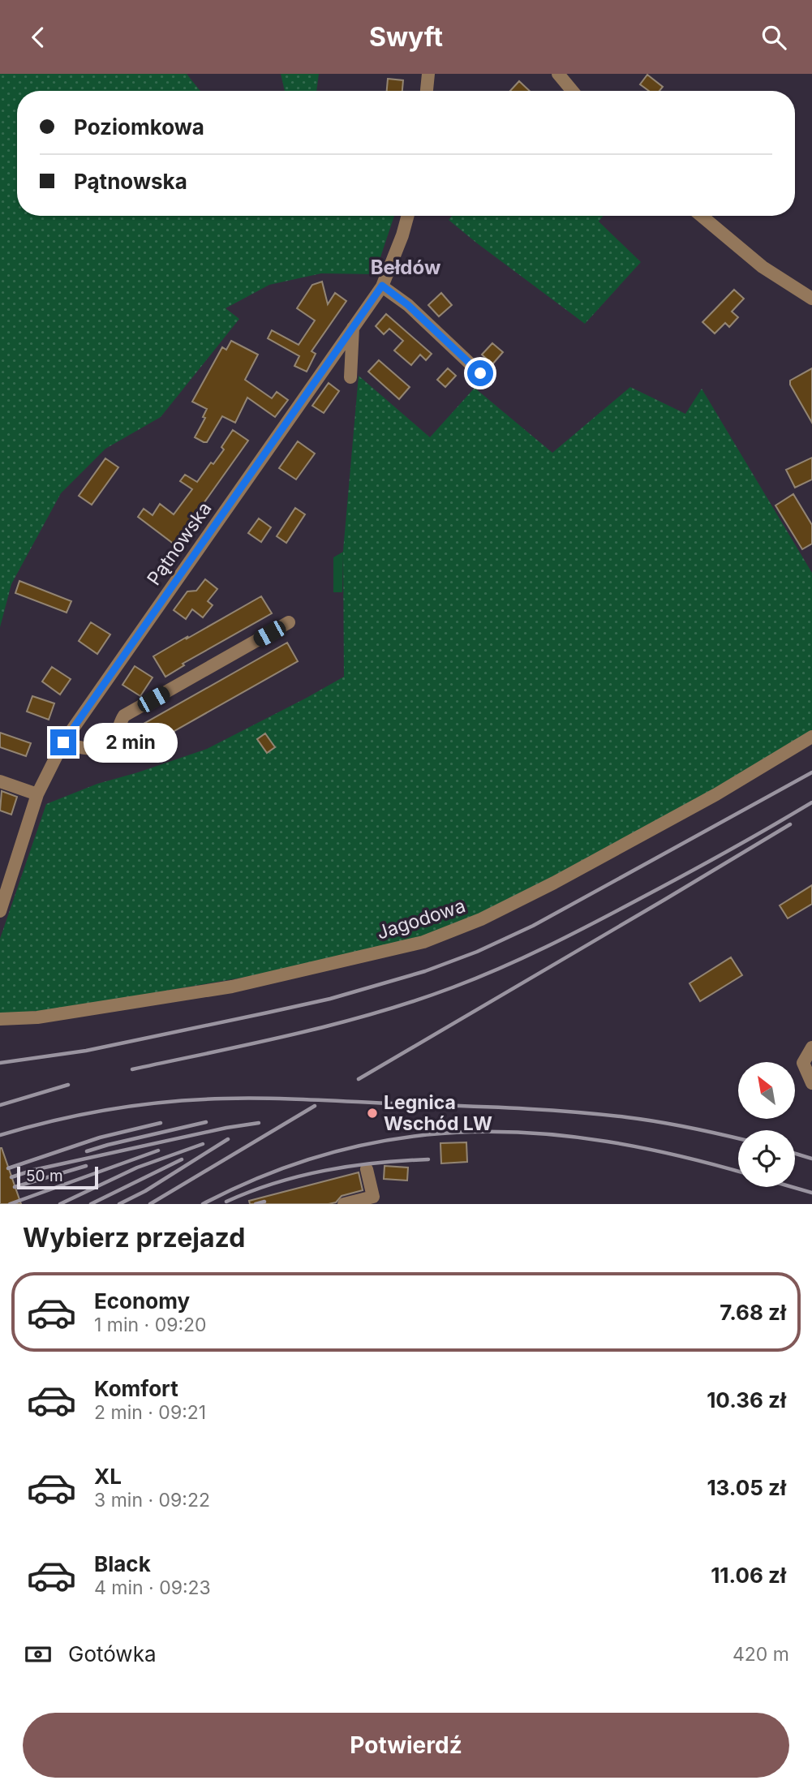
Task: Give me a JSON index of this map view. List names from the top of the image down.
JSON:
{
  "streets": {
    "street": ["Pątnowska", "Jagodowa"]
  },
  "districts": ["Bełdów"],
  "places": ["Legnica Wschód LW"],
  "scale_bar": "50 m",
  "north": "top left",
  "page": {
    "header": "Swyft",
    "banner": ["Poziomkowa", "Pątnowska"],
    "bubble": "2 min",
    "scale": "50 m",
    "heading": "Wybierz przejazd",
    "list": [
      {
        "name": "Economy",
        "note": "1 min · 09:20",
        "value": "7.68 zł"
      },
      {
        "name": "Komfort",
        "note": "2 min · 09:21",
        "value": "10.36 zł"
      },
      {
        "name": "XL",
        "note": "3 min · 09:22",
        "value": "13.05 zł"
      },
      {
        "name": "Black",
        "note": "4 min · 09:23",
        "value": "11.06 zł"
      }
    ],
    "pay": ["Gotówka", "420 m"],
    "buttons": "Potwierdź"
  }
}
